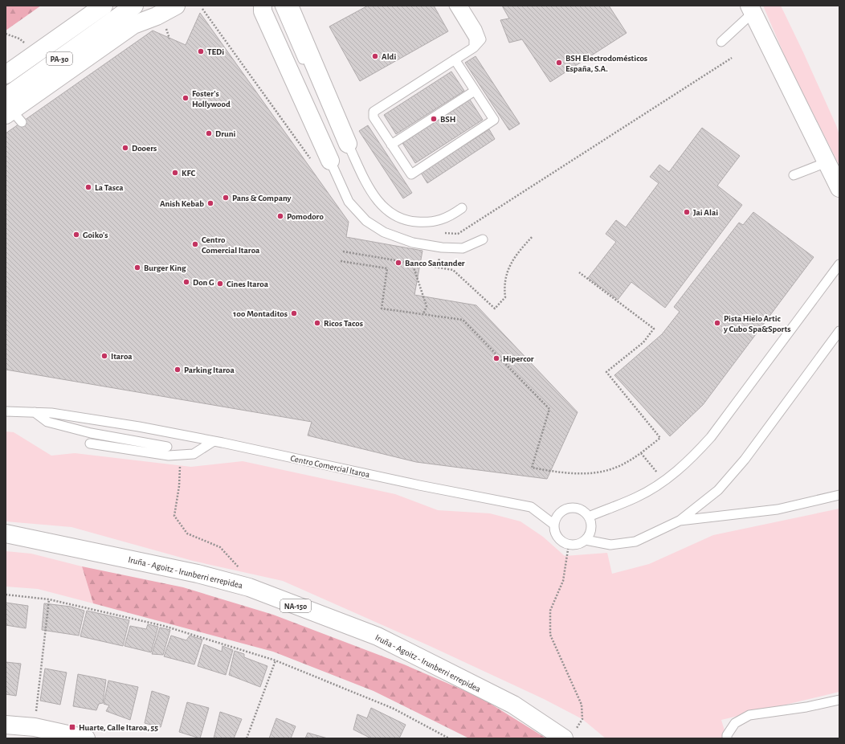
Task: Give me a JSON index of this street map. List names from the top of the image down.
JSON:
{
  "streets": {
    "main road": ["PA-30", "Iruña - Agoitz - Irunberri errepidea", "NA-150"],
    "lane": ["Centro Comercial Itaroa"]
  },
  "places": {
    "other": [
      "TEDi",
      "Aldi",
      "BSH Electrodomésticos España, S.A.",
      "Foster's Hollywood",
      "BSH",
      "Druni",
      "Dooers",
      "KFC",
      "La Tasca",
      "Pans & Company",
      "Anish Kebab",
      "Jai Alai",
      "Pomodoro",
      "Goiko's",
      "Centro Comercial Itaroa",
      "Banco Santander",
      "Burger King",
      "Don G",
      "Cines Itaroa",
      "100 Montaditos",
      "Ricos Tacos",
      "Pista Hielo Artic y Cubo Spa&Sports",
      "Itaroa",
      "Hipercor",
      "Parking Itaroa"
    ],
    "transit": ["Huarte, Calle Itaroa, 55"]
  }
}
